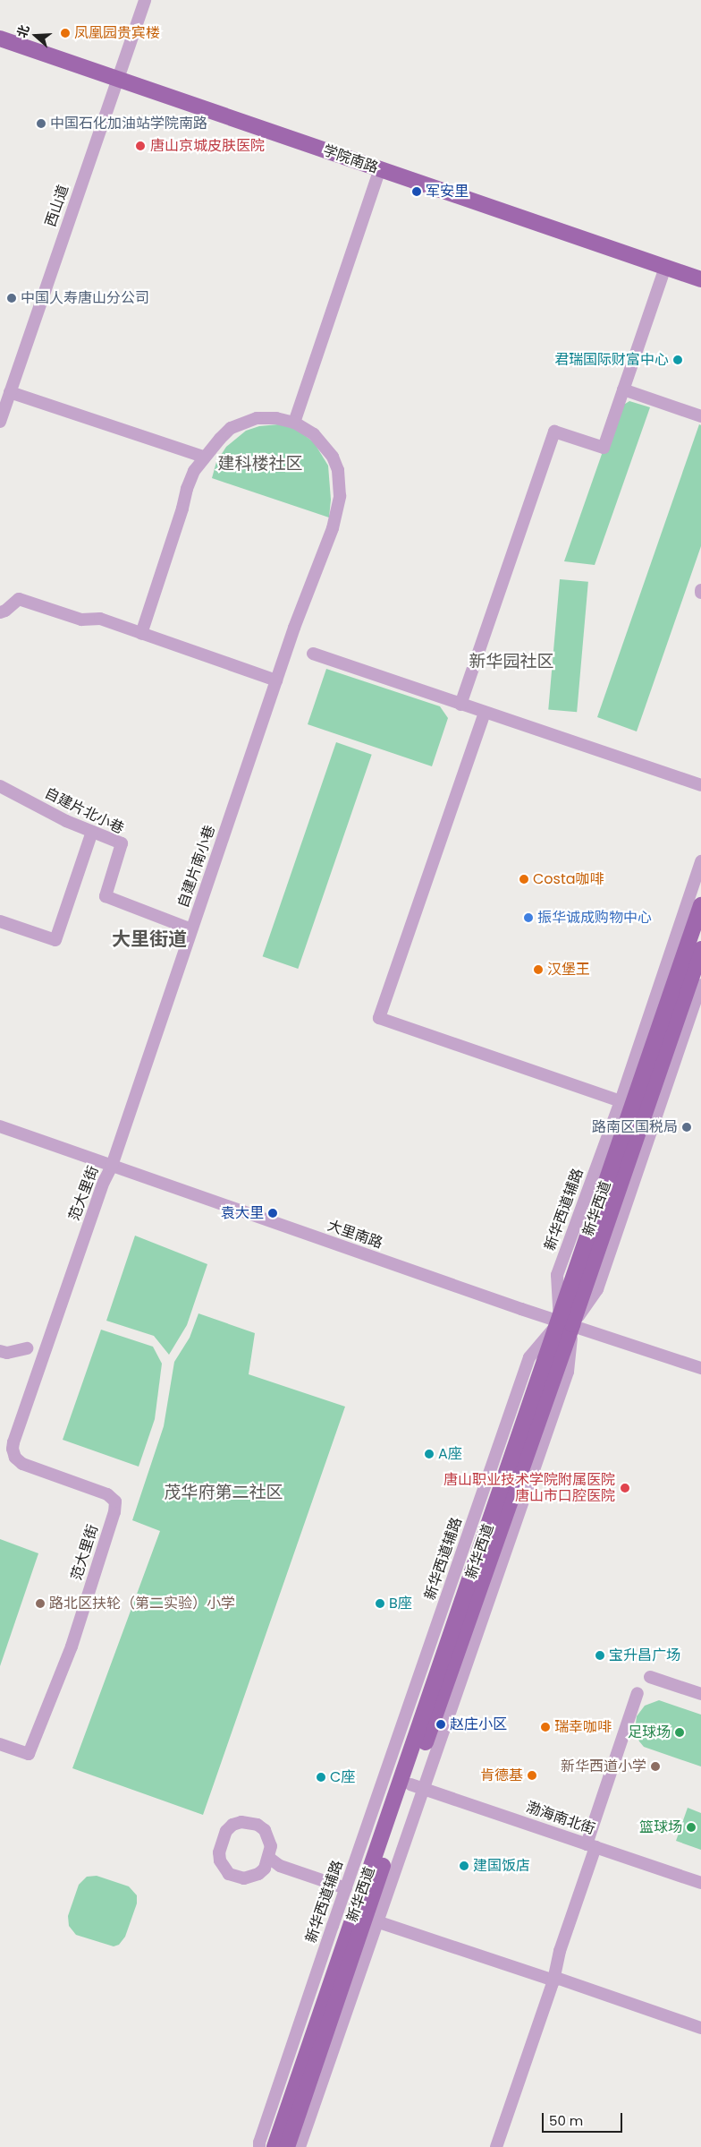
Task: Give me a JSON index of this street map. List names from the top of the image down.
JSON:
{
  "streets": {
    "main road": ["学院南路", "新华西道"],
    "street": [
      "西山道",
      "自建片北小巷",
      "自建片南小巷",
      "范大里街",
      "新华西道辅路",
      "大里南路",
      "渤海南北街"
    ]
  },
  "crossings": [
    ["学院南路", "西山道"],
    ["自建片北小巷", "自建片南小巷"],
    ["自建片南小巷", "范大里街"],
    ["自建片南小巷", "大里南路"],
    ["范大里街", "大里南路"],
    ["新华西道", "新华西道辅路"],
    ["新华西道", "大里南路"],
    ["新华西道", "渤海南北街"],
    ["新华西道辅路", "大里南路"]
  ],
  "districts": [
    "建科楼社区",
    "新华园社区",
    "大里街道",
    "茂华府第二社区"
  ],
  "places": [
    "凤凰园贵宾楼",
    "中国石化加油站学院南路",
    "唐山京城皮肤医院",
    "军安里",
    "中国人寿唐山分公司",
    "君瑞国际财富中心",
    "Costa咖啡",
    "振华诚成购物中心",
    "汉堡王",
    "路南区国税局",
    "袁大里",
    "A座",
    "唐山职业技术学院附属医院 唐山市口腔医院",
    "路北区扶轮（第二实验）小学",
    "B座",
    "宝升昌广场",
    "赵庄小区",
    "瑞幸咖啡",
    "足球场",
    "新华西道小学",
    "肯德基",
    "C座",
    "篮球场",
    "建国饭店"
  ],
  "scale_bar": "50 m",
  "north": "left"
}
